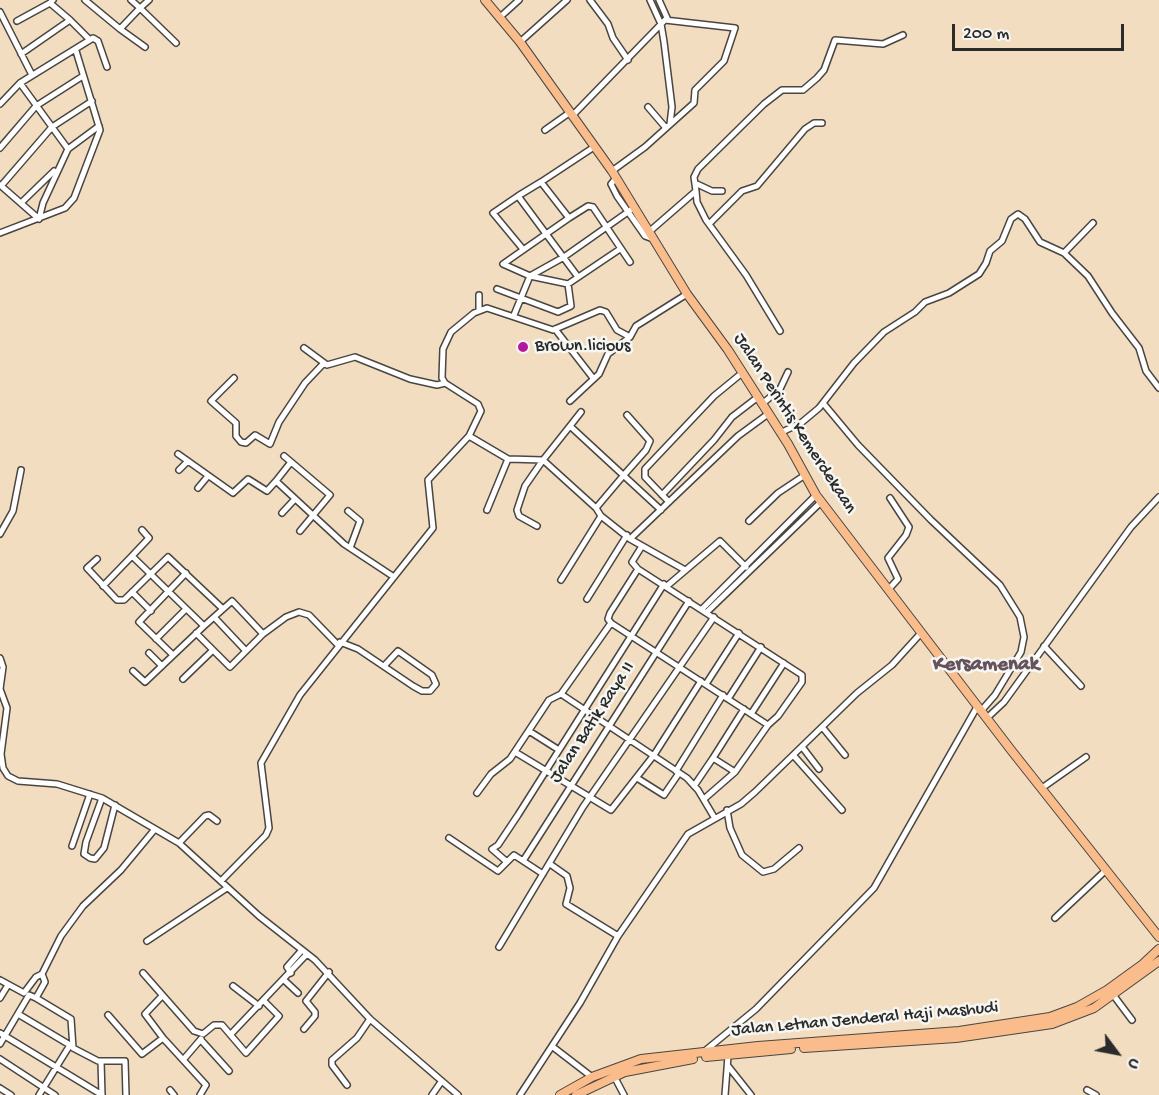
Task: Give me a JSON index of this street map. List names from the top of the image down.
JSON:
{
  "streets": {
    "main road": ["Jalan Perintis Kemerdekaan", "Jalan Letnan Jenderal Haji Mashudi"],
    "street": ["Jalan Batik Raya II"]
  },
  "districts": ["Kersamenak"],
  "places": ["Brown.licious"],
  "scale_bar": "200 m",
  "north": "bottom right"
}
